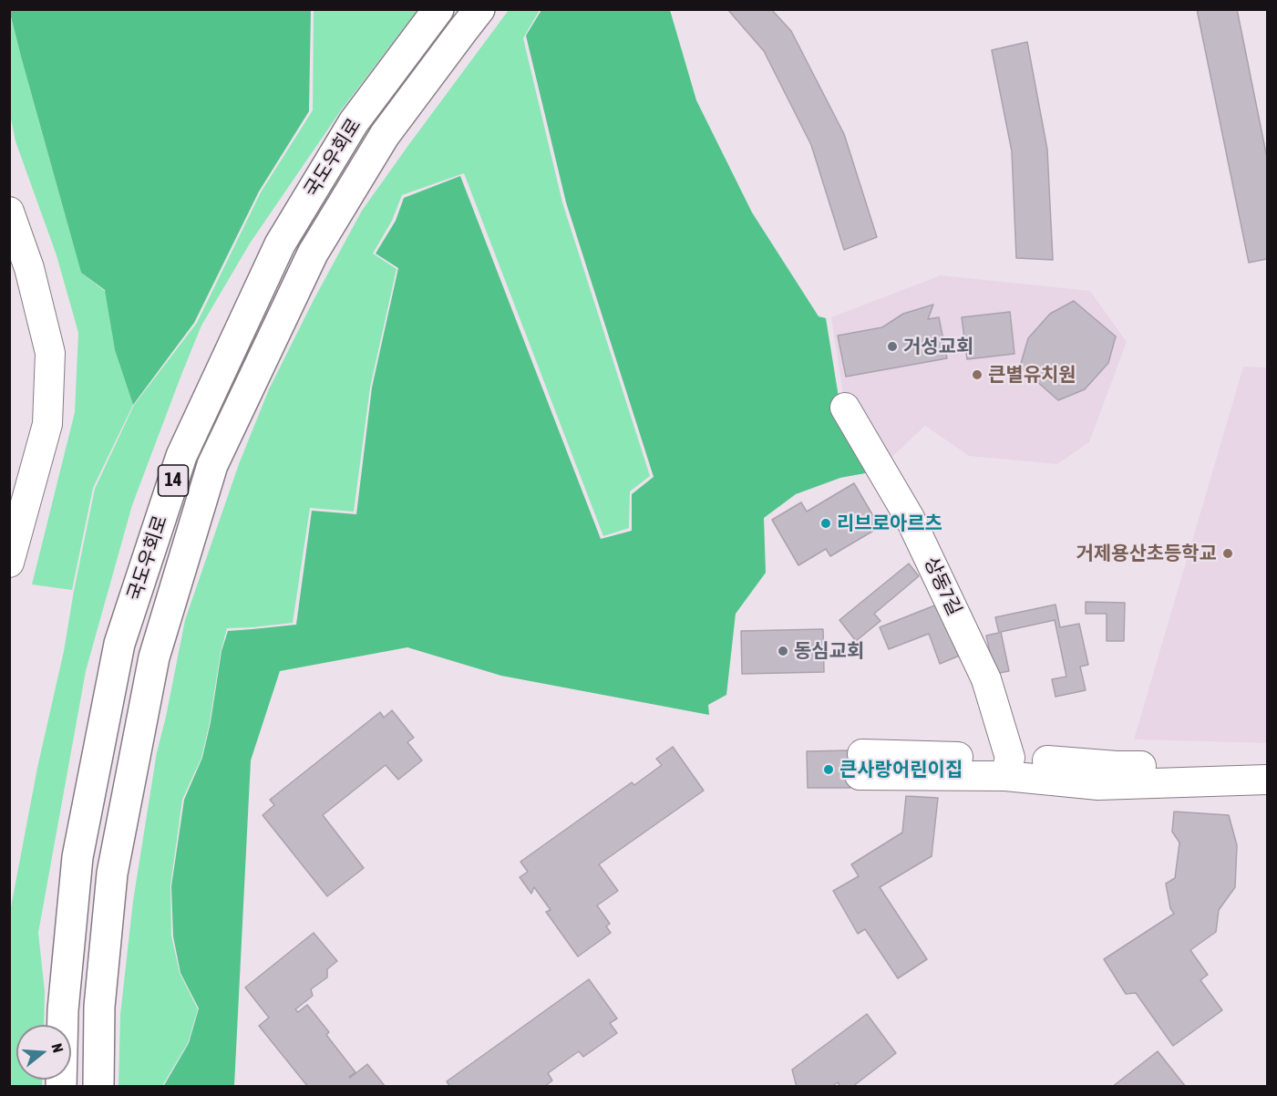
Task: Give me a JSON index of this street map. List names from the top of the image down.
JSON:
{
  "streets": {
    "highway": ["국도우회로", "14"],
    "street": ["상동7길"]
  },
  "places": [
    "거성교회",
    "큰별유치원",
    "리브로아르츠",
    "거제용산초등학교",
    "동심교회",
    "큰사랑어린이집"
  ],
  "north": "right"
}
